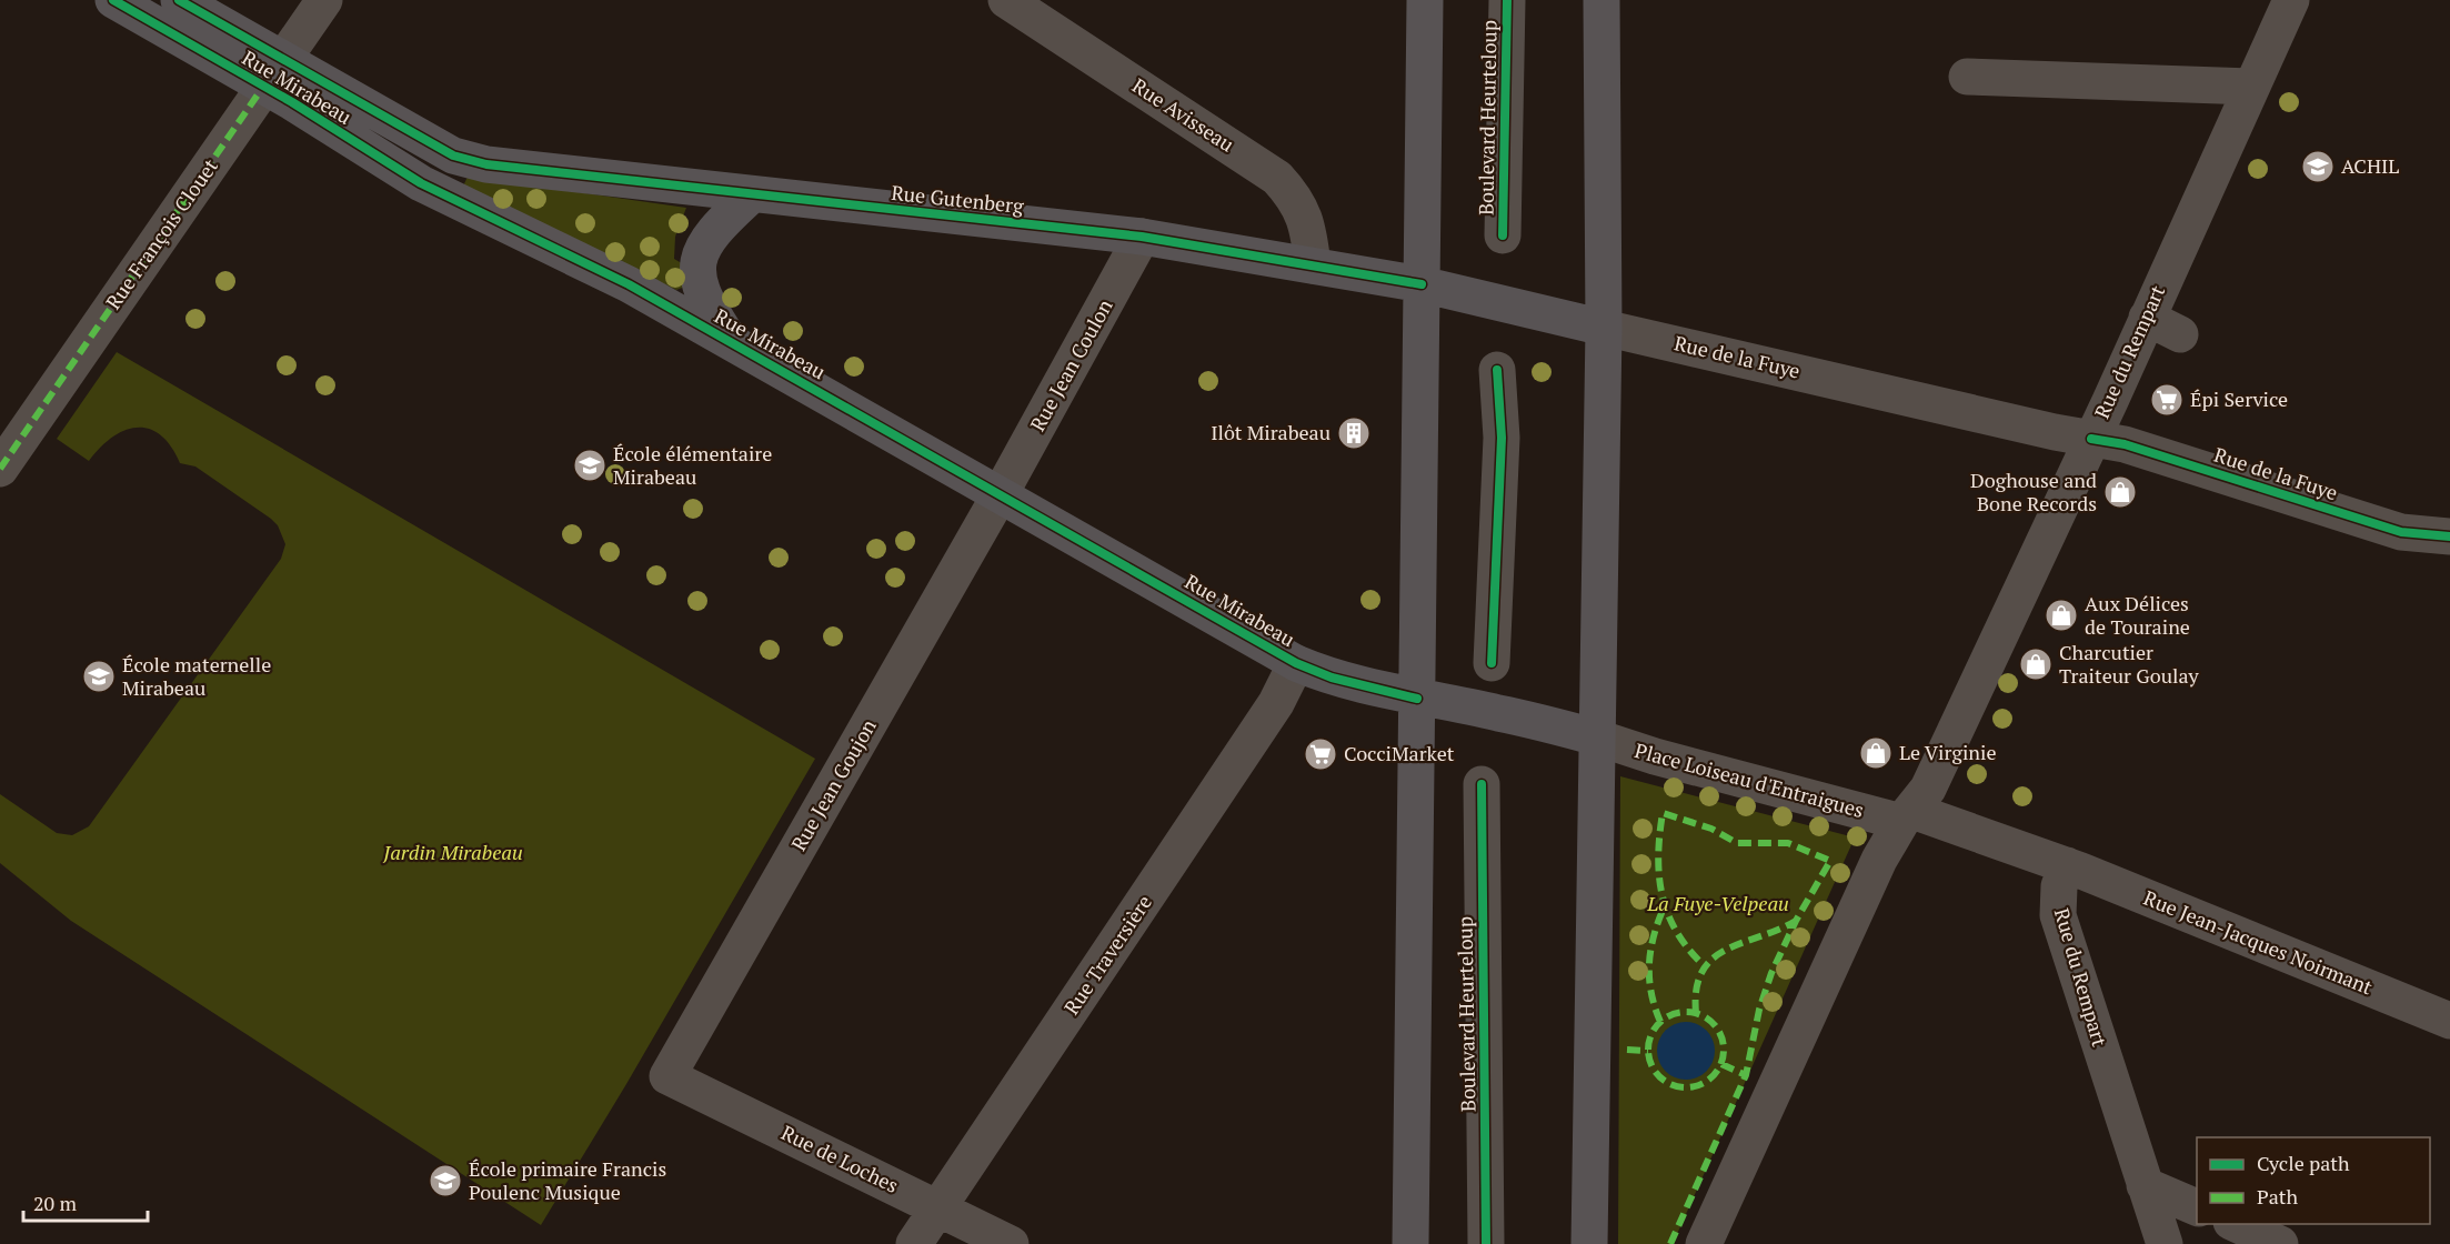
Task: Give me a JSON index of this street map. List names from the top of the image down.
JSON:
{
  "streets": {
    "main road": ["Rue Mirabeau", "Rue Gutenberg"],
    "street": [
      "Rue Avisseau",
      "Boulevard Heurteloup",
      "Rue François Clouet",
      "Rue du Rempart",
      "Rue de la Fuye",
      "Rue Jean Coulon",
      "Place Loiseau d'Entraigues",
      "Rue Jean Goujon",
      "Rue Jean-Jacques Noirmant",
      "Rue Traversière",
      "Rue de Loches"
    ]
  },
  "crossings": [
    ["Rue Mirabeau", "Rue Gutenberg"],
    ["Rue Mirabeau", "Rue François Clouet"],
    ["Rue Mirabeau", "Rue Jean Coulon"],
    ["Rue Mirabeau", "Place Loiseau d'Entraigues"],
    ["Rue Mirabeau", "Rue Jean Goujon"],
    ["Rue Mirabeau", "Rue Traversière"],
    ["Rue Avisseau", "Rue Gutenberg"],
    ["Rue Gutenberg", "Rue de la Fuye"],
    ["Rue Gutenberg", "Rue Jean Coulon"],
    ["Rue du Rempart", "Rue de la Fuye"],
    ["Rue du Rempart", "Place Loiseau d'Entraigues"],
    ["Rue du Rempart", "Rue Jean-Jacques Noirmant"],
    ["Rue Jean Coulon", "Rue Jean Goujon"],
    ["Rue Jean Goujon", "Rue de Loches"],
    ["Rue Traversière", "Rue de Loches"]
  ],
  "parks": ["Jardin Mirabeau", "La Fuye-Velpeau"],
  "places": {
    "school or university": [
      "ACHIL",
      "École élémentaire Mirabeau",
      "École maternelle Mirabeau",
      "École primaire Francis Poulenc Musique"
    ],
    "supermarket": ["Épi Service", "CocciMarket"],
    "building": ["Ilôt Mirabeau"],
    "shop": [
      "Doghouse and Bone Records",
      "Aux Délices de Touraine",
      "Charcutier Traiteur Goulay",
      "Le Virginie"
    ]
  },
  "legend": ["Cycle path", "Path"],
  "scale_bar": "20 m"
}
